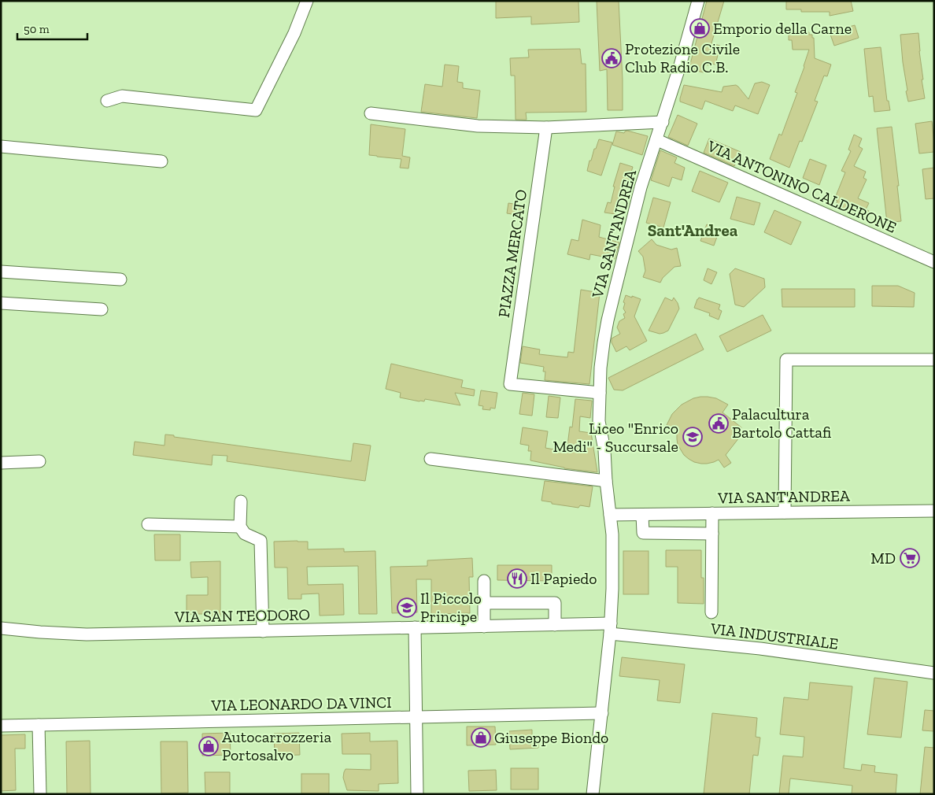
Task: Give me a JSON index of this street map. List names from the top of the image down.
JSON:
{
  "streets": {
    "street": [
      "VIA ANTONINO CALDERONE",
      "VIA SANT'ANDREA",
      "PIAZZA MERCATO",
      "VIA SAN TEODORO",
      "VIA INDUSTRIALE",
      "VIA LEONARDO DA VINCI"
    ]
  },
  "crossings": [
    ["VIA ANTONINO CALDERONE", "VIA SANT'ANDREA"],
    ["VIA SANT'ANDREA", "PIAZZA MERCATO"],
    ["VIA SANT'ANDREA", "VIA SAN TEODORO"],
    ["VIA SANT'ANDREA", "VIA INDUSTRIALE"],
    ["VIA SANT'ANDREA", "VIA LEONARDO DA VINCI"],
    ["VIA SAN TEODORO", "VIA INDUSTRIALE"]
  ],
  "districts": ["Sant'Andrea"],
  "places": {
    "shop": ["Emporio della Carne", "Giuseppe Biondo", "Autocarrozzeria Portosalvo"],
    "public building": ["Protezione Civile Club Radio C.B.", "Palacultura Bartolo Cattafi"],
    "school or university": ["Liceo \"Enrico Medi\" - Succursale", "Il Piccolo Principe"],
    "supermarket": ["MD"],
    "restaurant": ["Il Papiedo"]
  },
  "scale_bar": "50 m"
}
